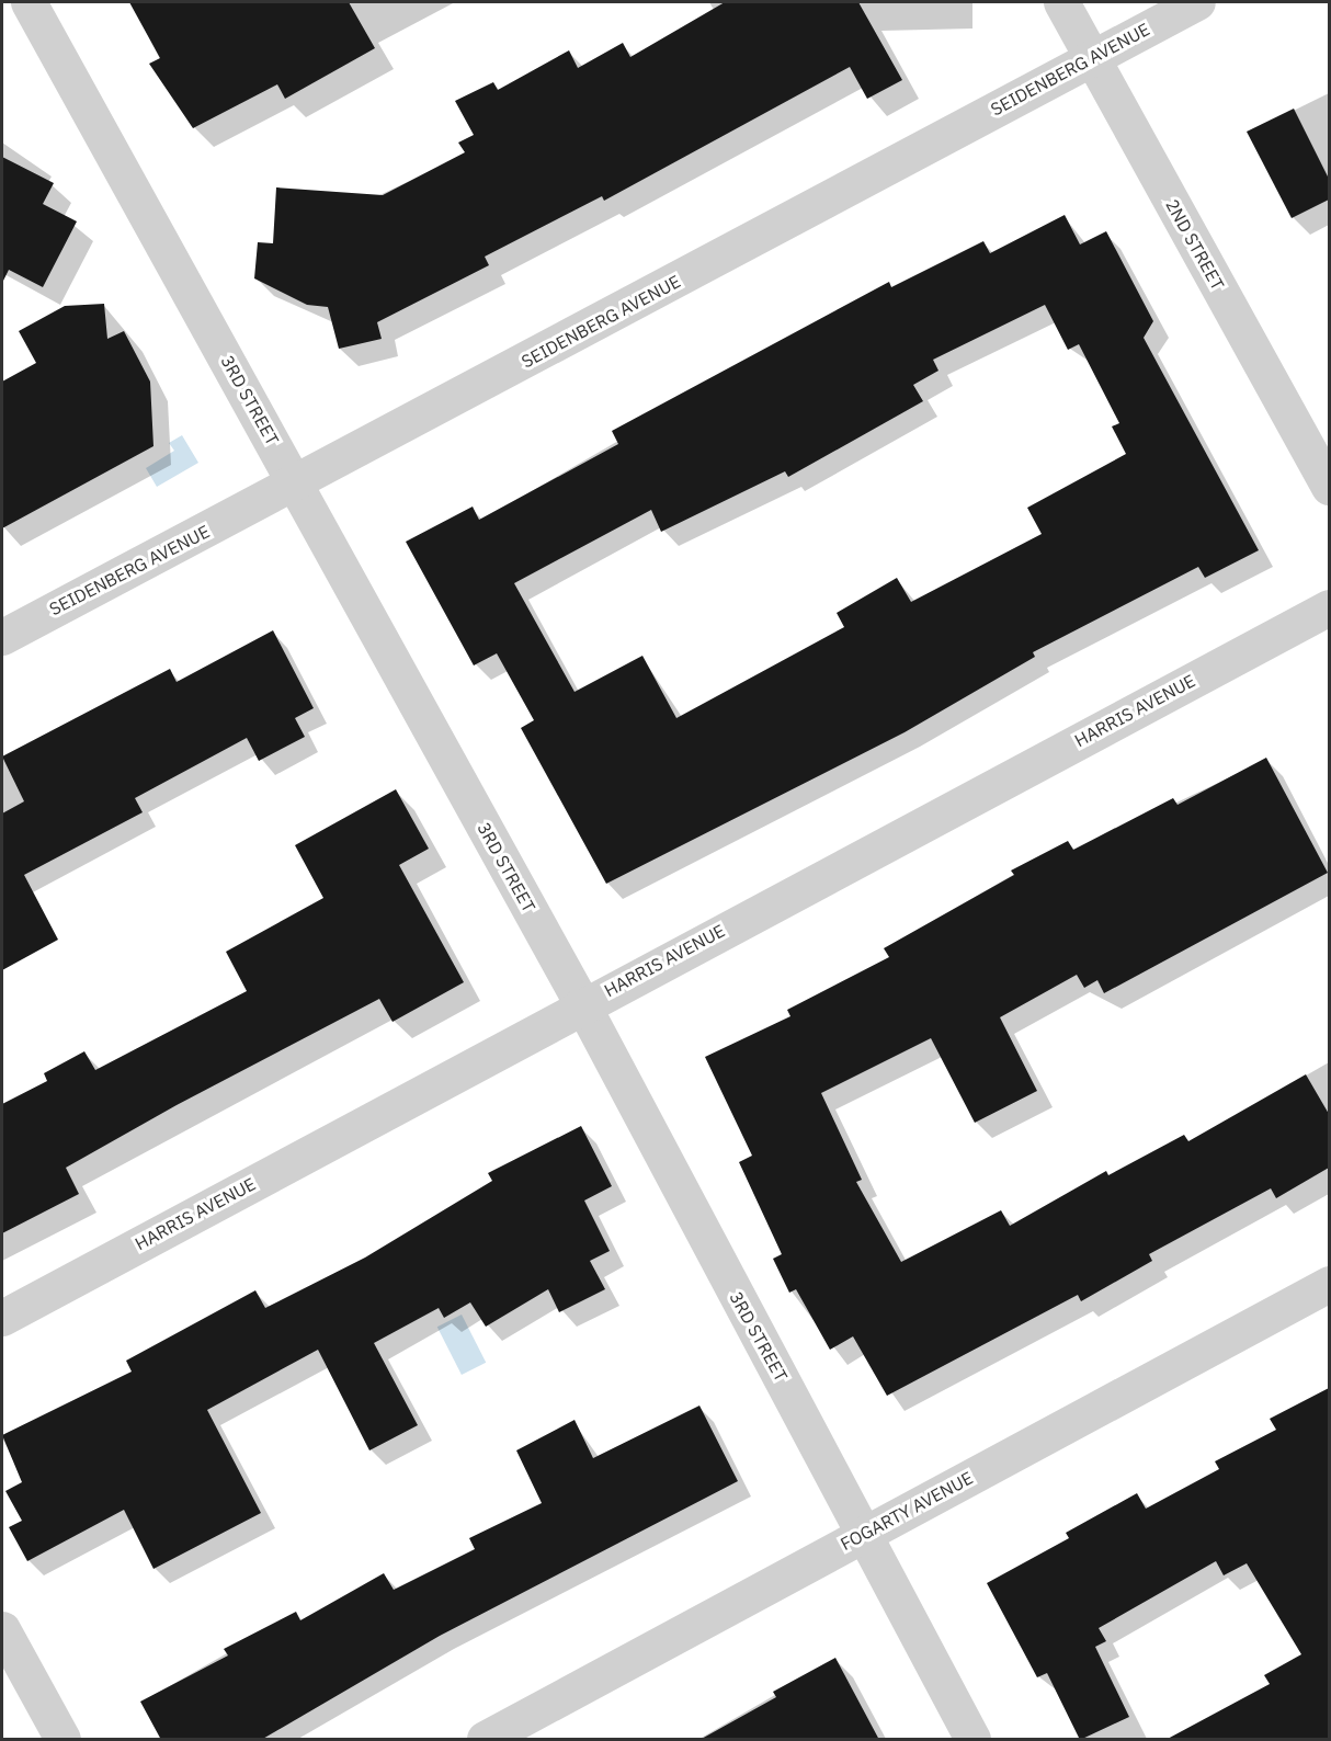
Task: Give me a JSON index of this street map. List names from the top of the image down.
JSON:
{
  "streets": {
    "street": [
      "SEIDENBERG AVENUE",
      "2ND STREET",
      "3RD STREET",
      "HARRIS AVENUE",
      "FOGARTY AVENUE"
    ]
  },
  "crossings": [
    ["SEIDENBERG AVENUE", "2ND STREET"],
    ["SEIDENBERG AVENUE", "3RD STREET"],
    ["3RD STREET", "HARRIS AVENUE"],
    ["3RD STREET", "FOGARTY AVENUE"]
  ]
}
